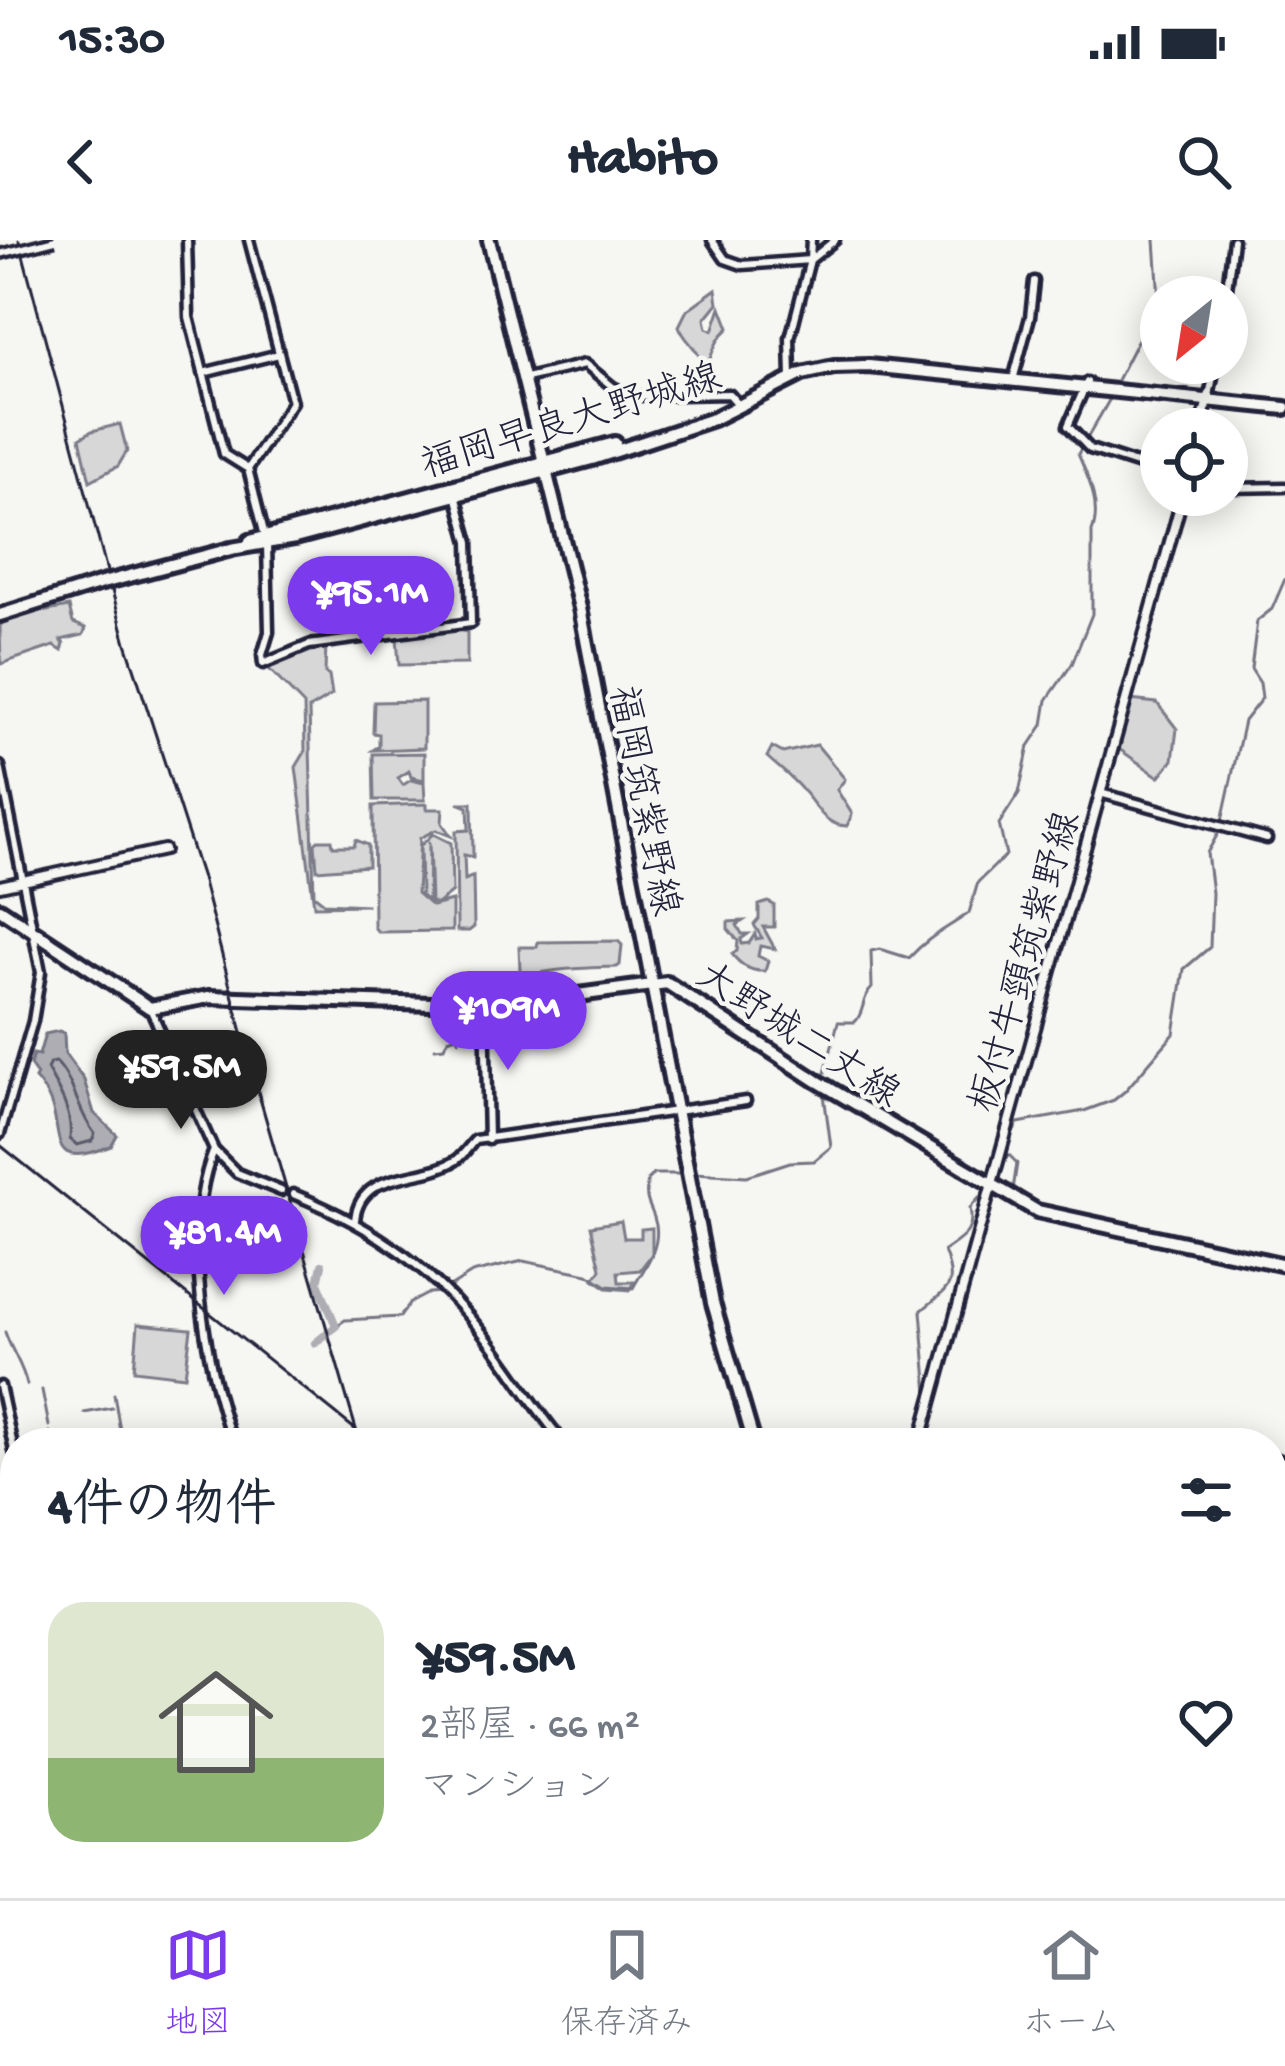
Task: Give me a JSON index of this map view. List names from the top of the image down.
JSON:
{
  "streets": {
    "main road": [
      "福岡早良大野城線",
      "福岡筑紫野線",
      "板付牛頸筑紫野線",
      "大野城二丈線"
    ]
  },
  "crossings": [
    ["福岡早良大野城線", "福岡筑紫野線"],
    ["福岡筑紫野線", "大野城二丈線"],
    ["板付牛頸筑紫野線", "大野城二丈線"]
  ],
  "north": "bottom left",
  "page": {
    "status": "15:30",
    "header": "Habito",
    "price": [
      "¥95.1M",
      "¥109M",
      "¥59.5M",
      "¥81.4M"
    ],
    "heading": "4件の物件",
    "list": [
      {
        "name": "¥59.5M",
        "note": "2部屋 · 66 m² · マンション"
      }
    ],
    "tabs": ["地図", "保存済み", "ホーム"]
  }
}
